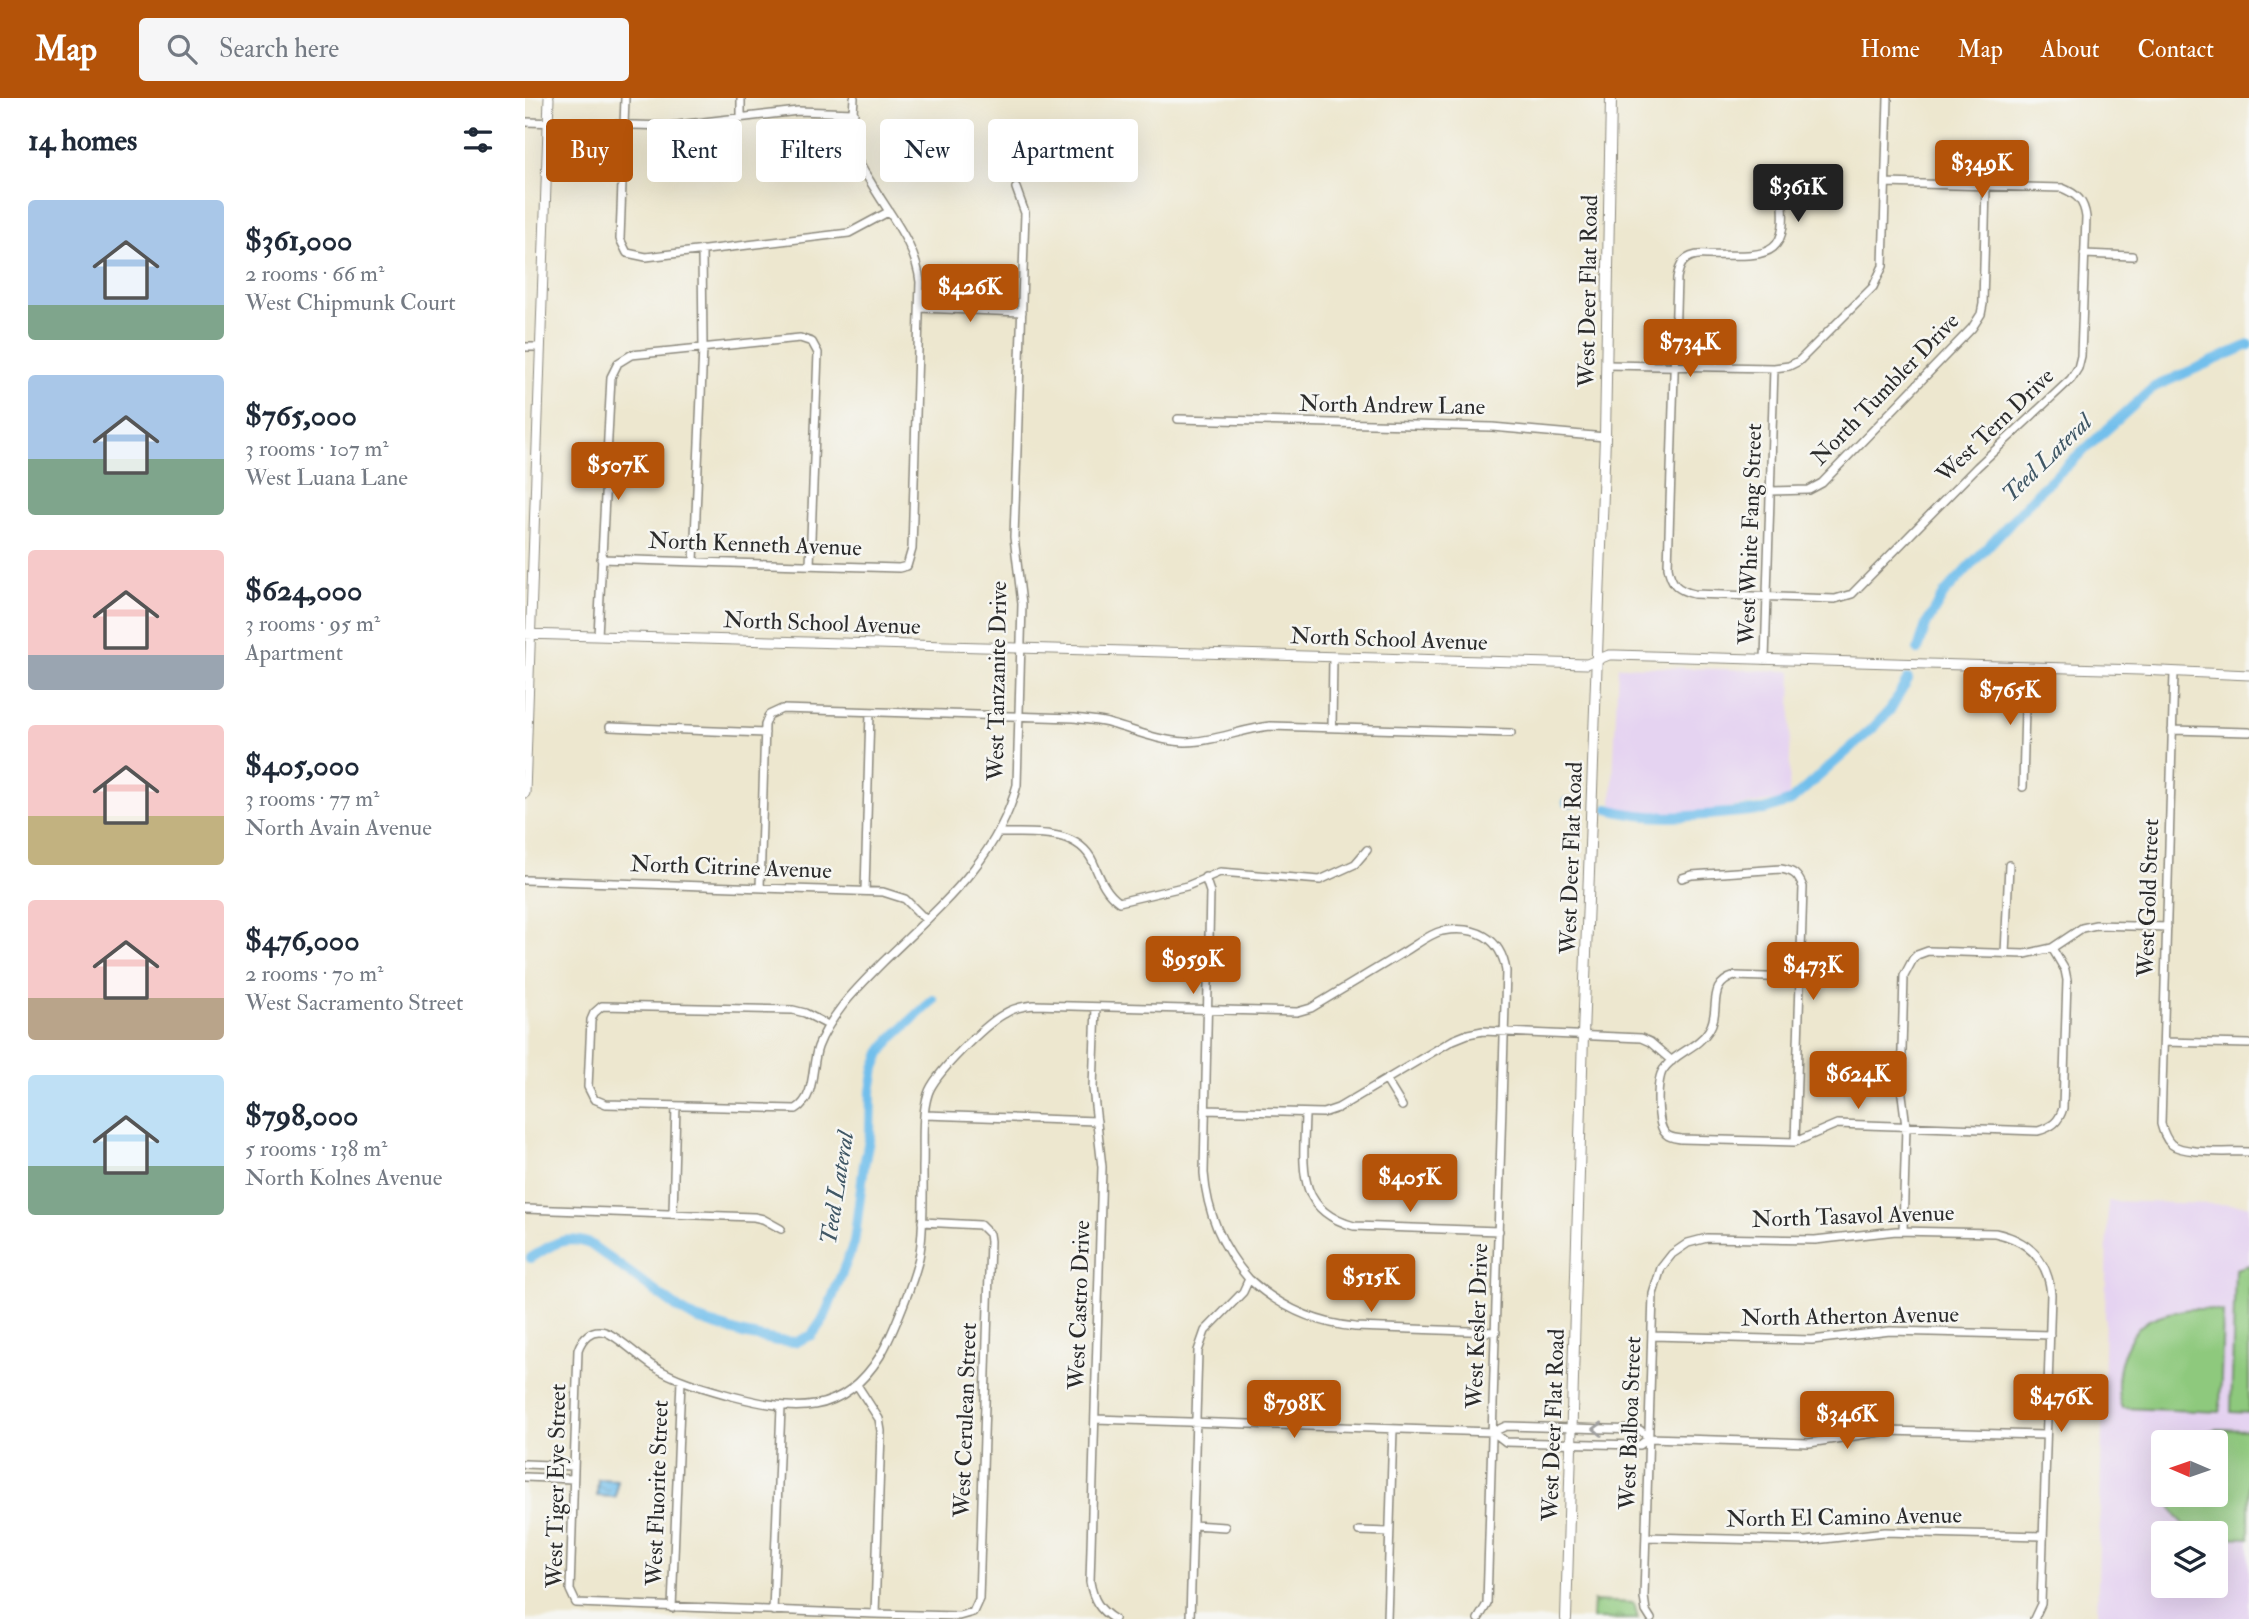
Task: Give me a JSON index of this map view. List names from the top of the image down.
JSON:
{
  "streets": {
    "main road": ["West Deer Flat Road"],
    "street": [
      "North Tumbler Drive",
      "North Andrew Lane",
      "West Tern Drive",
      "West White Fang Street",
      "North Kenneth Avenue",
      "North School Avenue",
      "West Tanzanite Drive",
      "North Citrine Avenue",
      "West Gold Street",
      "North Tasavol Avenue",
      "West Castro Drive",
      "North Atherton Avenue",
      "West Kesler Drive",
      "West Cerulean Street",
      "West Balboa Street",
      "West Tiger Eye Street",
      "West Fluorite Street",
      "North El Camino Avenue"
    ]
  },
  "crossings": [
    ["West Deer Flat Road", "North Andrew Lane"],
    ["West Deer Flat Road", "North School Avenue"],
    ["North Tumbler Drive", "West Tern Drive"],
    ["North Tumbler Drive", "West White Fang Street"],
    ["West Tern Drive", "West White Fang Street"],
    ["West White Fang Street", "North School Avenue"],
    ["North School Avenue", "West Tanzanite Drive"],
    ["North School Avenue", "West Gold Street"],
    ["West Tanzanite Drive", "North Citrine Avenue"],
    ["North Tasavol Avenue", "North Atherton Avenue"],
    ["North Tasavol Avenue", "West Balboa Street"],
    ["North Atherton Avenue", "West Balboa Street"],
    ["West Balboa Street", "North El Camino Avenue"],
    ["West Tiger Eye Street", "West Fluorite Street"]
  ],
  "water": ["Teed Lateral"],
  "north": "left",
  "page": {
    "header": "Map",
    "search": "Search here",
    "nav": [
      "Home",
      "Map",
      "About",
      "Contact"
    ],
    "heading": "14 homes",
    "chip": [
      "Buy",
      "Rent",
      "Filters",
      "New",
      "Apartment"
    ],
    "price": [
      "$349K",
      "$361K",
      "$426K",
      "$734K",
      "$507K",
      "$765K",
      "$959K",
      "$473K",
      "$624K",
      "$405K",
      "$515K",
      "$476K",
      "$798K",
      "$346K"
    ],
    "list": [
      {
        "name": "$361,000",
        "note": "2 rooms · 66 m² · West Chipmunk Court"
      },
      {
        "name": "$765,000",
        "note": "3 rooms · 107 m² · West Luana Lane"
      },
      {
        "name": "$624,000",
        "note": "3 rooms · 95 m² · Apartment"
      },
      {
        "name": "$405,000",
        "note": "3 rooms · 77 m² · North Avain Avenue"
      },
      {
        "name": "$476,000",
        "note": "2 rooms · 70 m² · West Sacramento Street"
      },
      {
        "name": "$798,000",
        "note": "5 rooms · 138 m² · North Kolnes Avenue"
      }
    ]
  }
}
